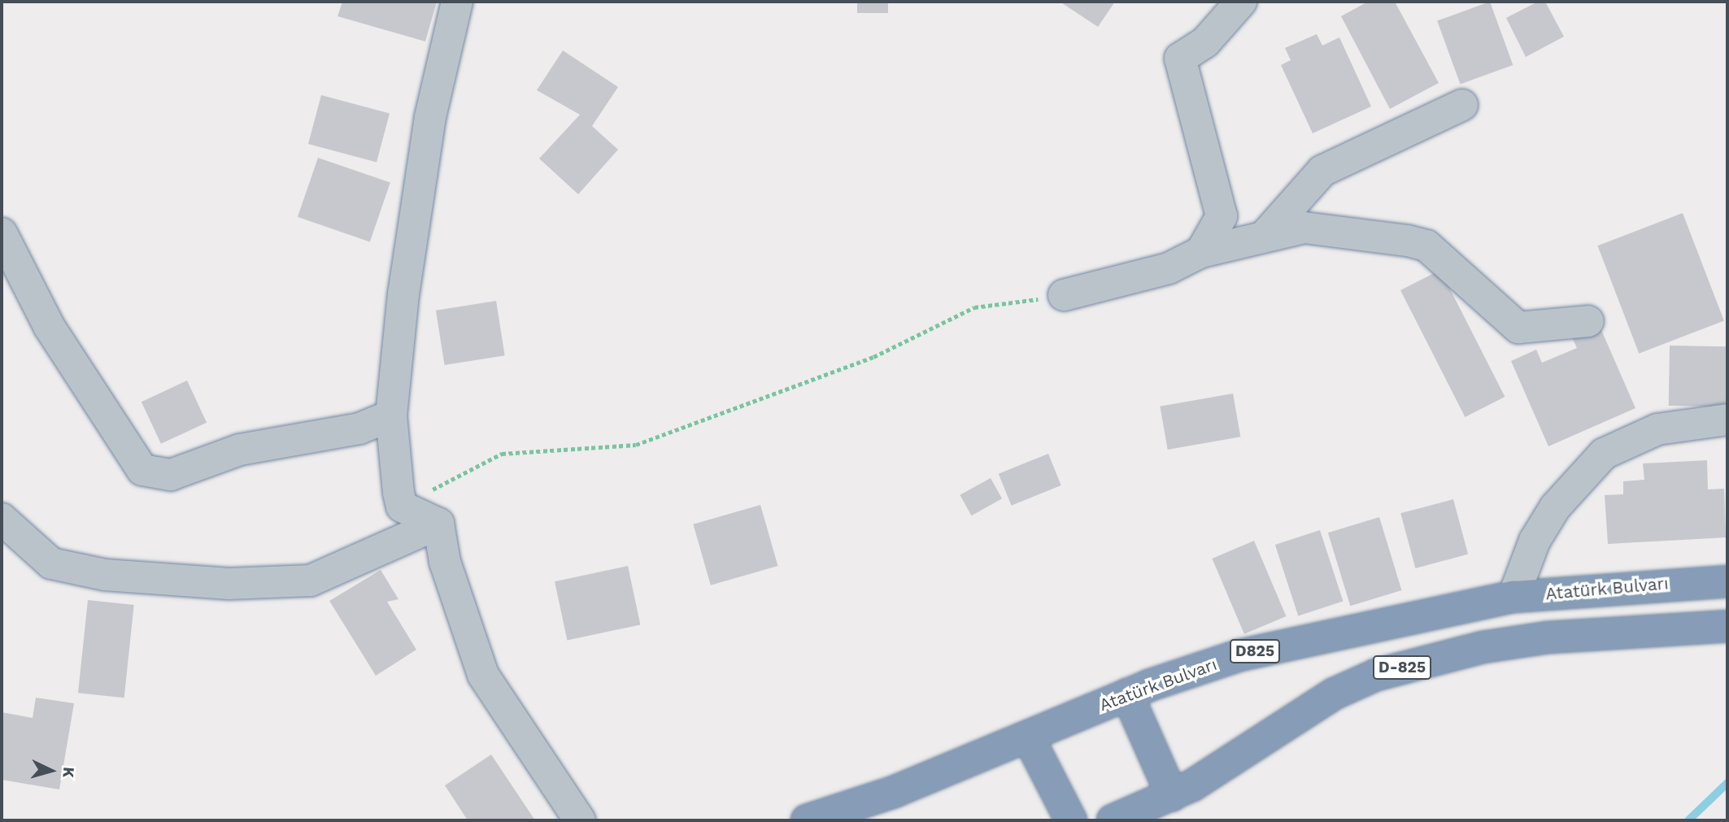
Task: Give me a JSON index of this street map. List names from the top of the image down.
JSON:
{
  "streets": {
    "highway": ["Atatürk Bulvarı", "D825", "D-825"]
  },
  "north": "right"
}
